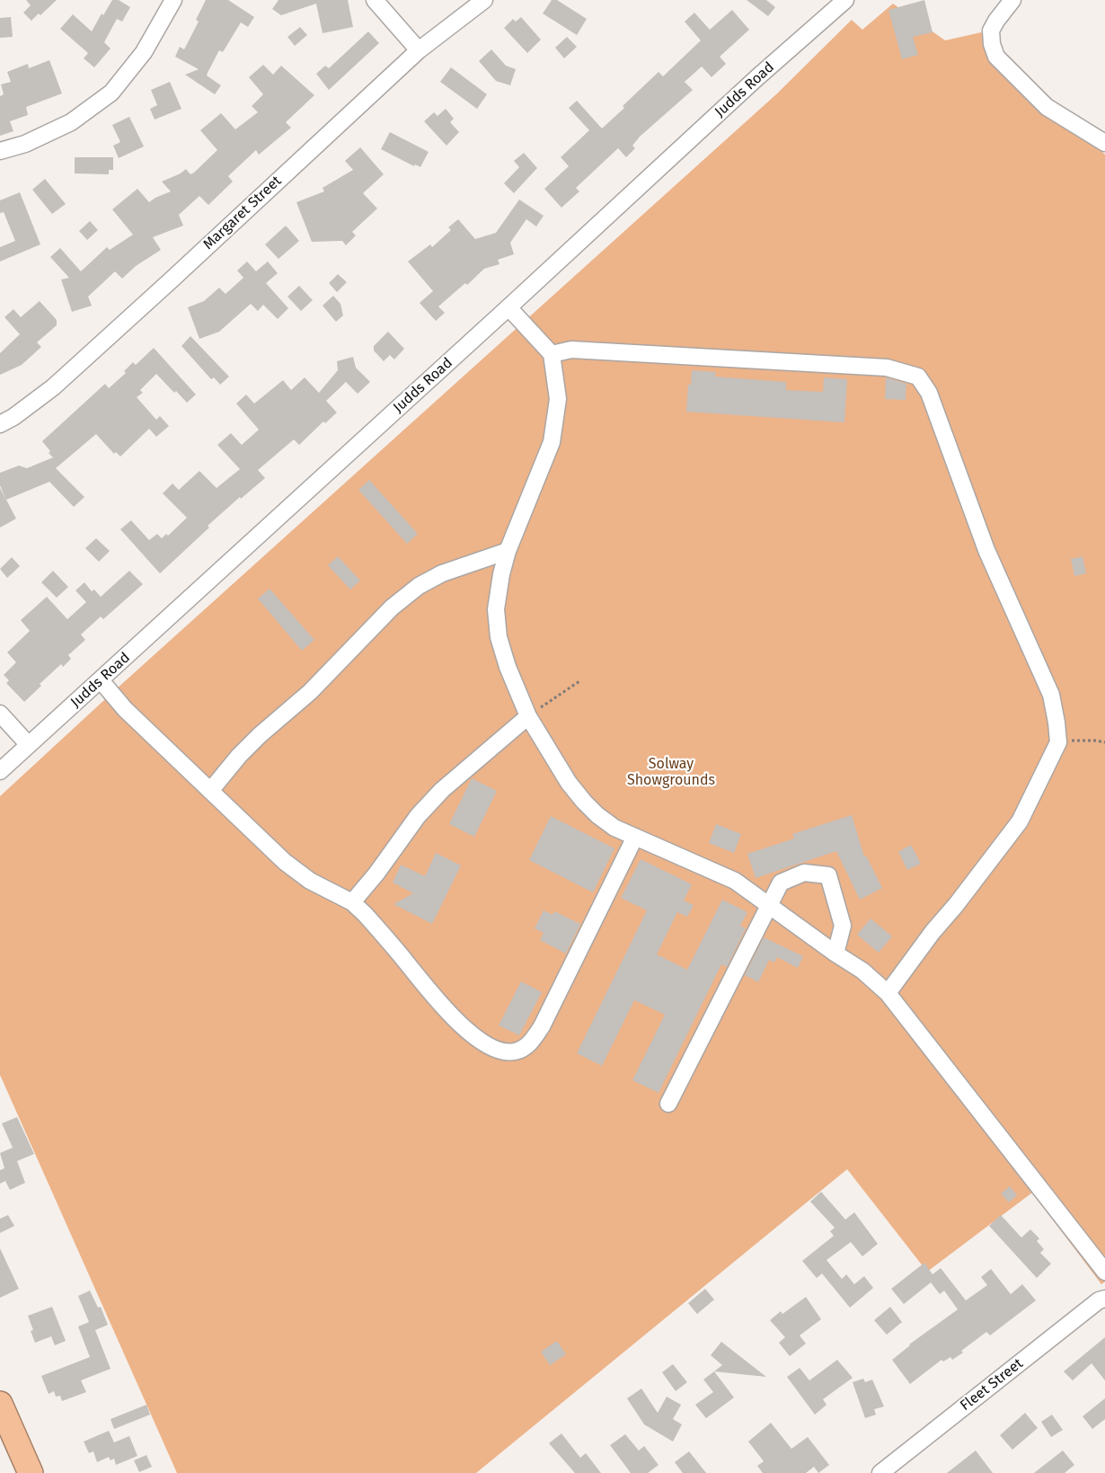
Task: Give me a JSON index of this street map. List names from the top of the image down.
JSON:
{
  "streets": {
    "street": ["Judds Road", "Margaret Street", "Fleet Street"]
  },
  "parks": ["Solway Showgrounds"]
}
